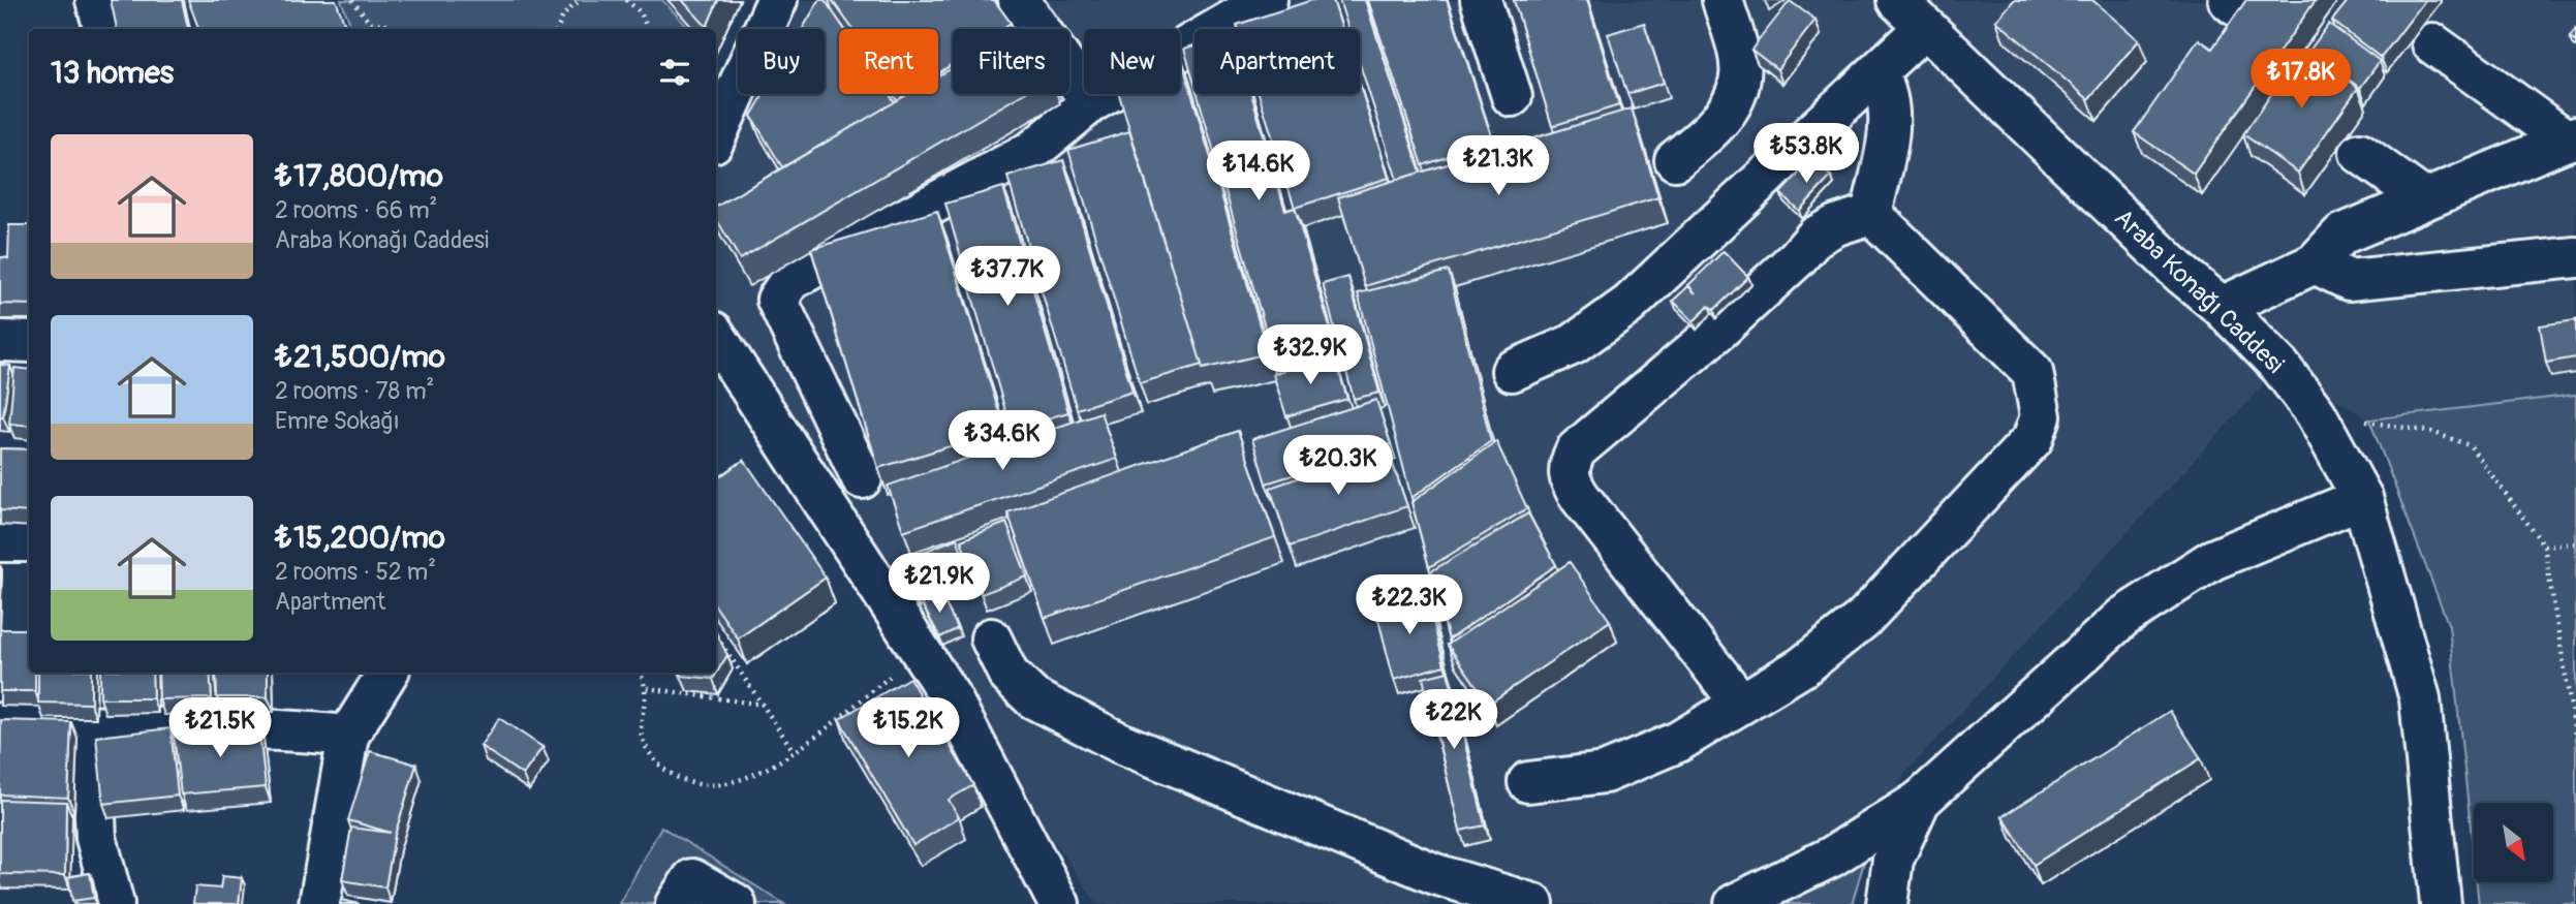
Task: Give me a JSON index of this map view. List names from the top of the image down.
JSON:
{
  "streets": {
    "street": ["Araba Konağı Caddesi"]
  },
  "north": "bottom right",
  "page": {
    "chip": [
      "Buy",
      "Rent",
      "Filters",
      "New",
      "Apartment"
    ],
    "heading": "13 homes",
    "price": [
      "₺17.8K",
      "₺53.8K",
      "₺21.3K",
      "₺14.6K",
      "₺37.7K",
      "₺32.9K",
      "₺34.6K",
      "₺20.3K",
      "₺21.9K",
      "₺22.3K",
      "₺22K",
      "₺21.5K",
      "₺15.2K"
    ],
    "list": [
      {
        "name": "₺17,800/mo",
        "note": "2 rooms · 66 m² · Araba Konağı Caddesi"
      },
      {
        "name": "₺21,500/mo",
        "note": "2 rooms · 78 m² · Emre Sokağı"
      },
      {
        "name": "₺15,200/mo",
        "note": "2 rooms · 52 m² · Apartment"
      }
    ]
  }
}
